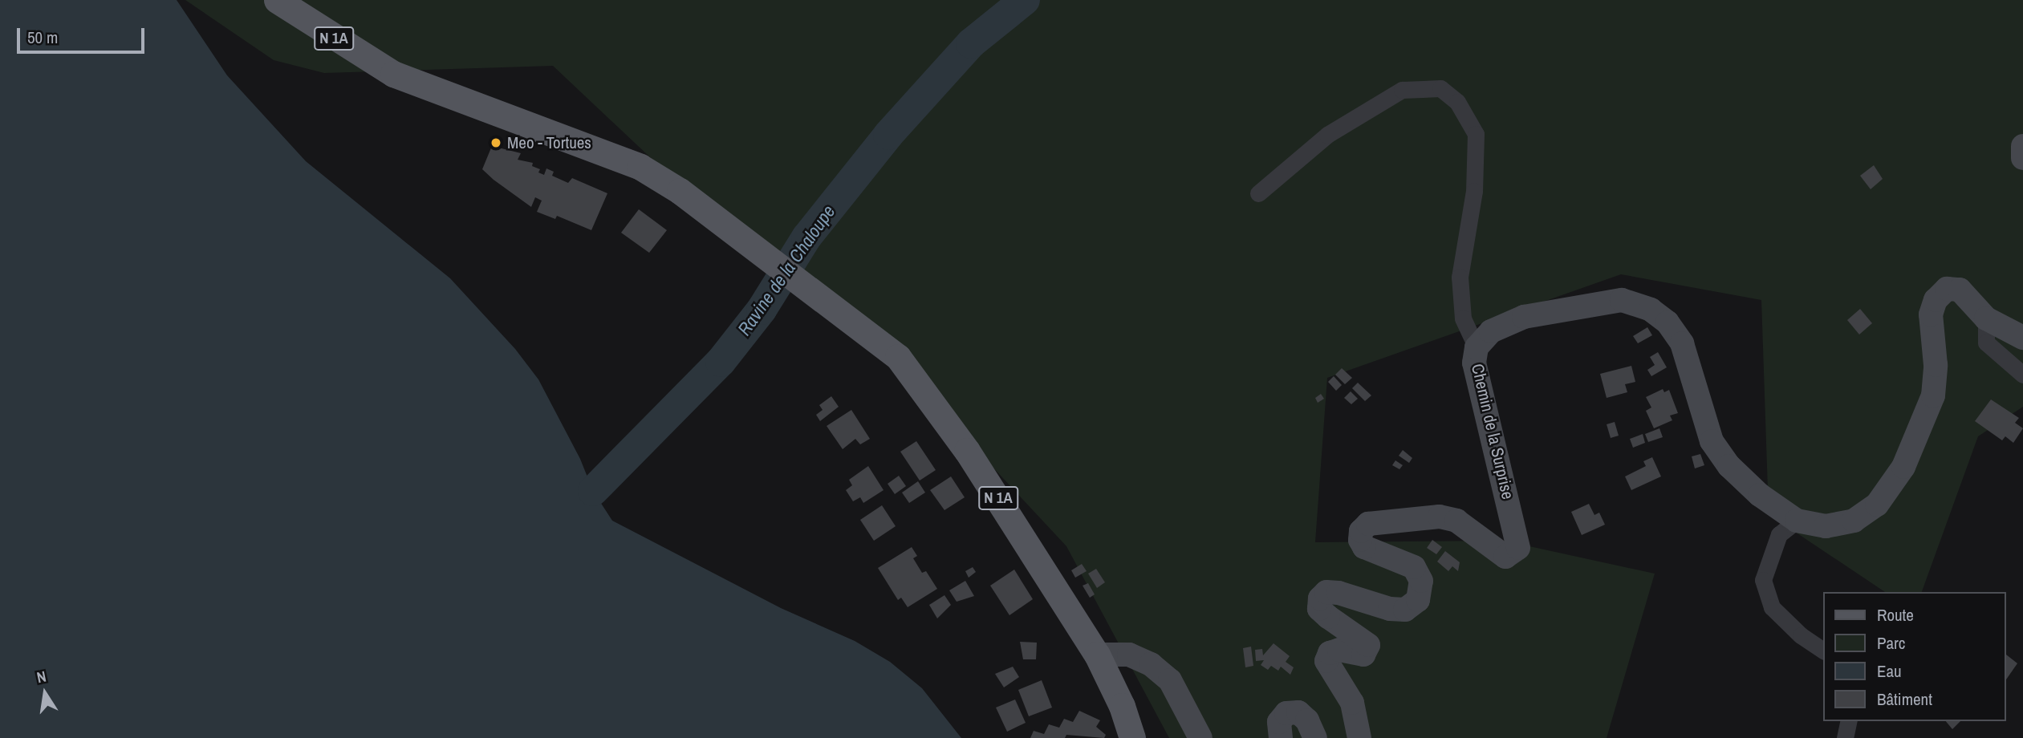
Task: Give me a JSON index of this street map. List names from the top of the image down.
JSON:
{
  "streets": {
    "main road": ["N 1A", "Chemin de la Surprise"]
  },
  "water": ["Ravine de la Chaloupe"],
  "places": ["Meo - Tortues"],
  "legend": [
    "Route",
    "Parc",
    "Eau",
    "Bâtiment"
  ],
  "scale_bar": "50 m",
  "north": "top"
}
